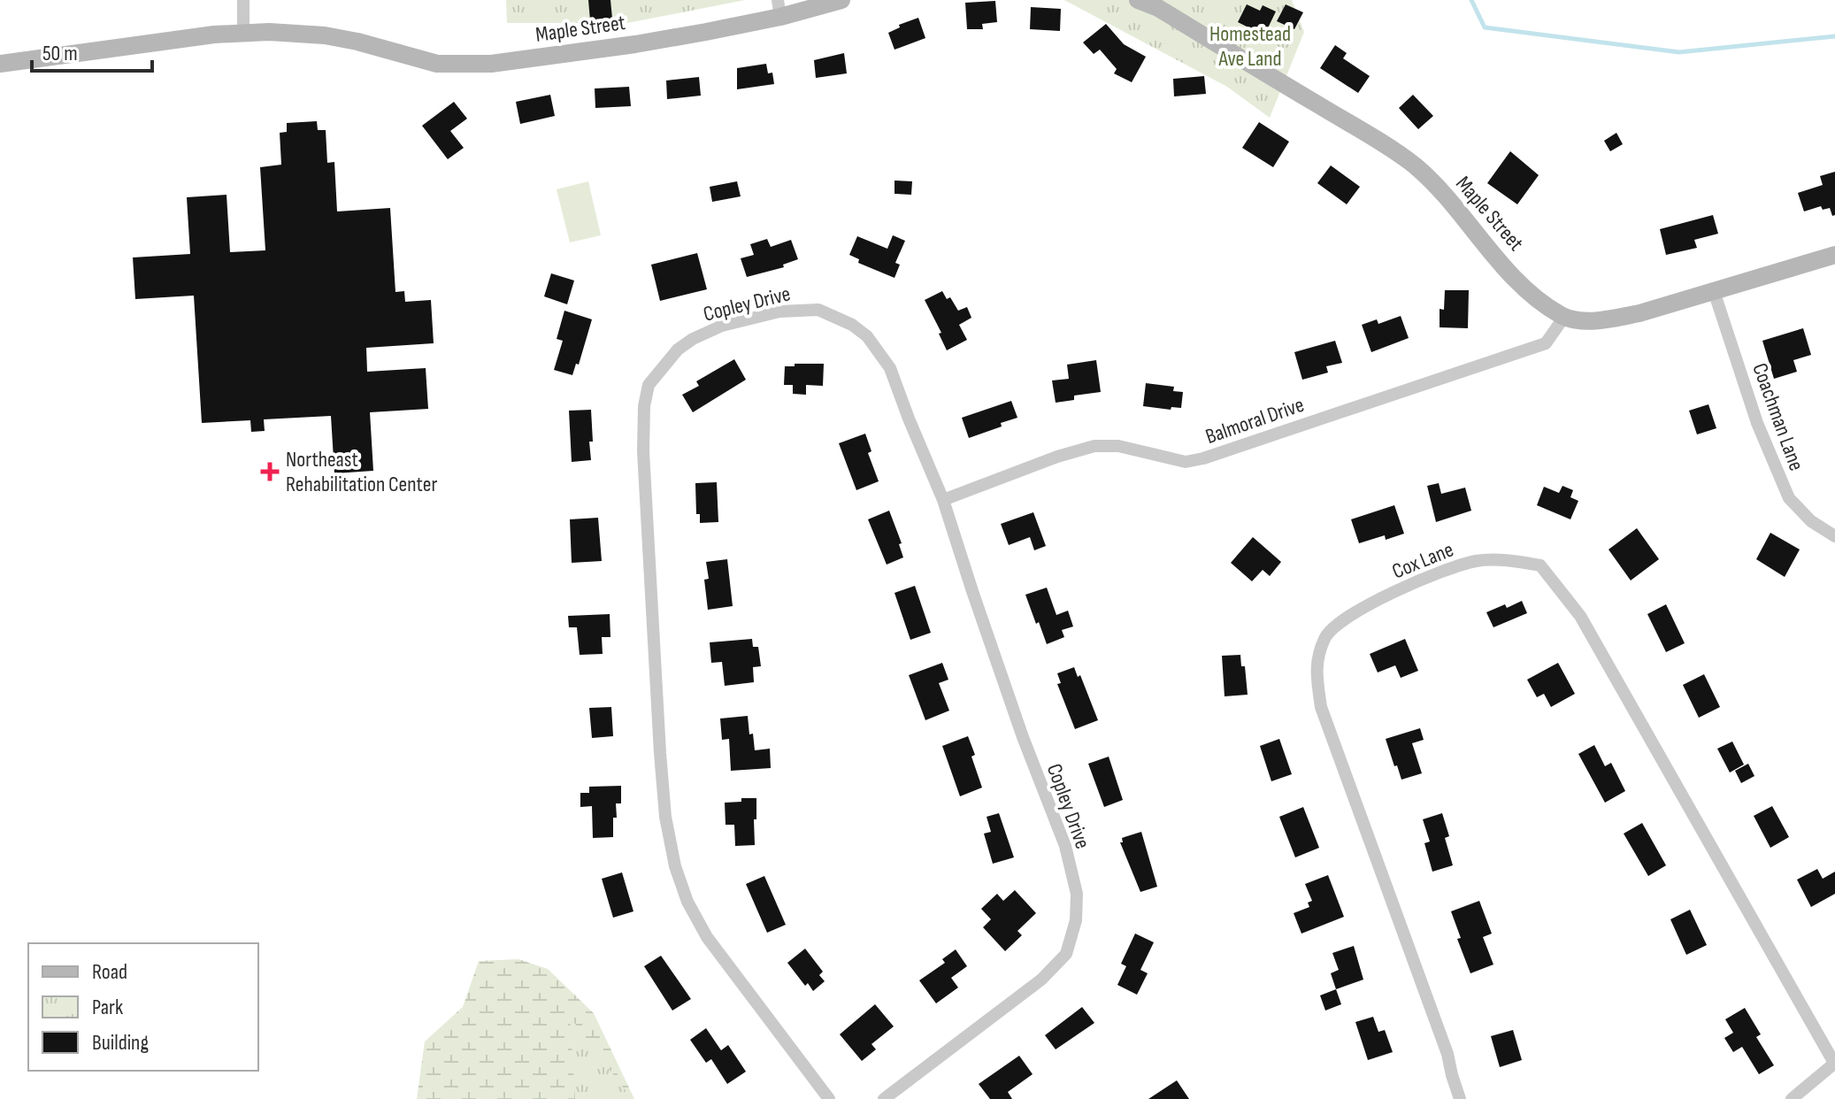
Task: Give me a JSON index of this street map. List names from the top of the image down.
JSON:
{
  "streets": {
    "street": [
      "Maple Street",
      "Copley Drive",
      "Coachman Lane",
      "Balmoral Drive",
      "Cox Lane"
    ]
  },
  "crossings": [
    ["Maple Street", "Coachman Lane"],
    ["Maple Street", "Balmoral Drive"],
    ["Copley Drive", "Balmoral Drive"]
  ],
  "parks": ["Homestead Ave Land"],
  "places": {
    "health": ["Northeast Rehabilitation Center"]
  },
  "legend": ["Road", "Park", "Building"],
  "scale_bar": "50 m"
}
